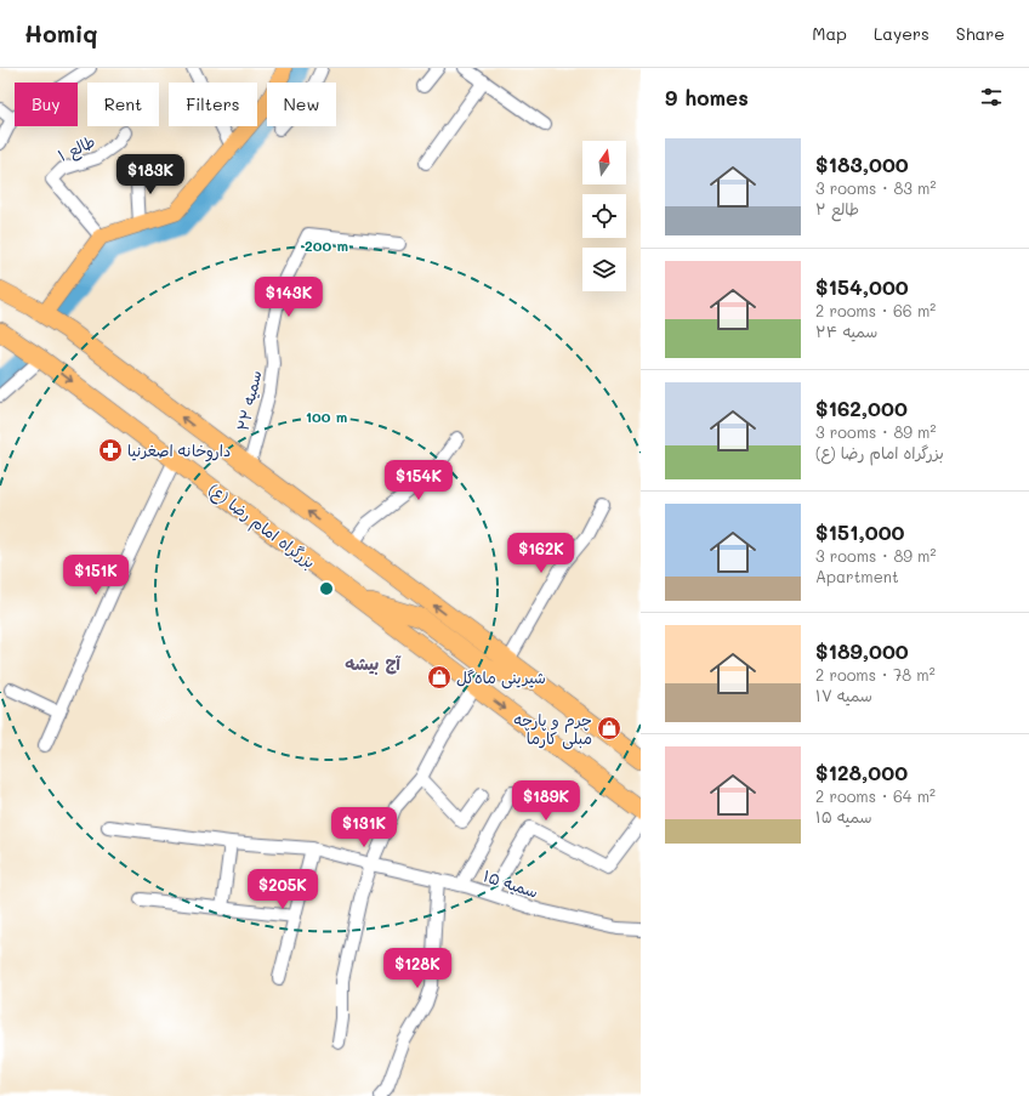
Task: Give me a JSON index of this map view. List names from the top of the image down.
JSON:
{
  "streets": {
    "highway": ["بزرگراه امام رضا (ع)"],
    "street": ["طالع ۱", "سمیه ۲۲", "سمیه ۱۵"]
  },
  "districts": ["آج بیشه"],
  "places": {
    "pharmacy": ["داروخانه اصغرنیا"],
    "shop": ["شیرینی ماه‌گل", "چرم و پارچه مبلی کارما"]
  },
  "north": "top",
  "page": {
    "header": "Homiq",
    "nav": ["Map", "Layers", "Share"],
    "heading": "9 homes",
    "chip": [
      "Buy",
      "Rent",
      "Filters",
      "New"
    ],
    "list": [
      {
        "name": "$183,000",
        "note": "3 rooms · 83 m² · طالع ۲"
      },
      {
        "name": "$154,000",
        "note": "2 rooms · 66 m² · سمیه ۲۴"
      },
      {
        "name": "$162,000",
        "note": "3 rooms · 89 m² · بزرگراه امام رضا (ع)"
      },
      {
        "name": "$151,000",
        "note": "3 rooms · 89 m² · Apartment"
      },
      {
        "name": "$189,000",
        "note": "2 rooms · 78 m² · سمیه ۱۷"
      },
      {
        "name": "$128,000",
        "note": "2 rooms · 64 m² · سمیه ۱۵"
      }
    ],
    "price": [
      "$183K",
      "$143K",
      "$154K",
      "$162K",
      "$151K",
      "$189K",
      "$131K",
      "$205K",
      "$128K"
    ]
  },
  "rings": ["200 m", "100 m"]
}
